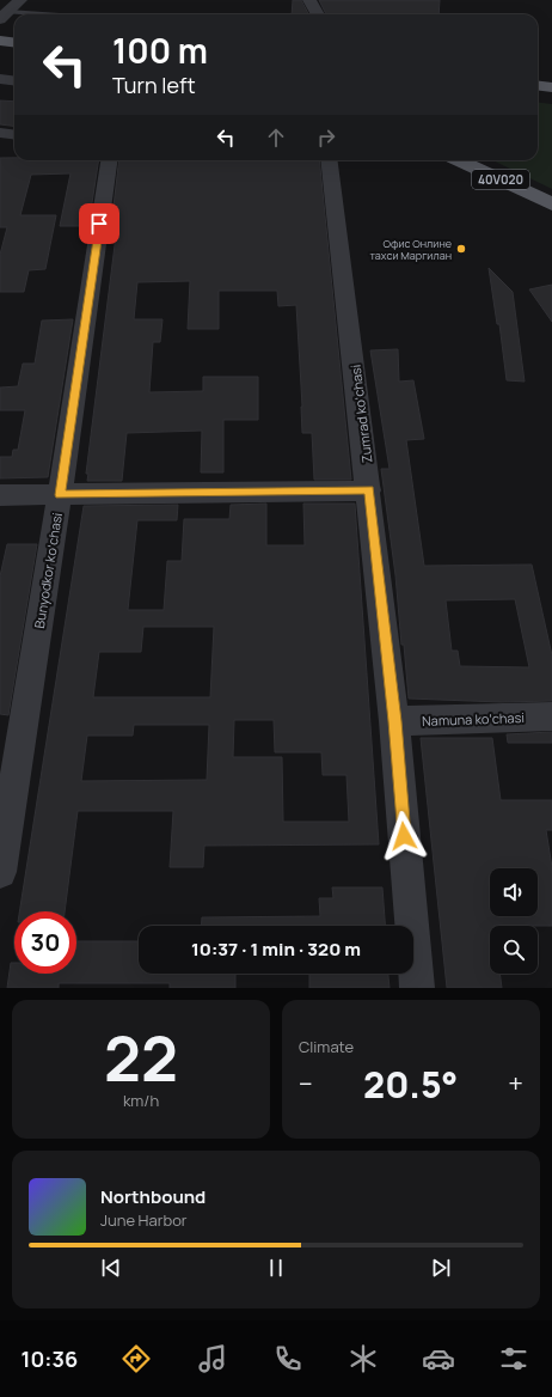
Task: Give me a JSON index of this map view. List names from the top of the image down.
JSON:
{
  "streets": {
    "main road": ["40V020"],
    "street": ["Zumrad koʻchasi", "Bunyodkor koʻchasi", "Namuna koʻchasi"]
  },
  "crossings": [
    ["Zumrad koʻchasi", "Namuna koʻchasi"]
  ],
  "places": ["Офис Онлине тахси Маргилан"],
  "page": {
    "turn": ["100 m", "Turn left"],
    "limit": "30",
    "trip": "10:37 · 1 min · 320 m",
    "tile": [
      ["22", "km/h"],
      "Climate"
    ],
    "heat": ["−", "20.5°", "+"],
    "song": ["Northbound", "June Harbor"],
    "tabs": "10:36"
  }
}
